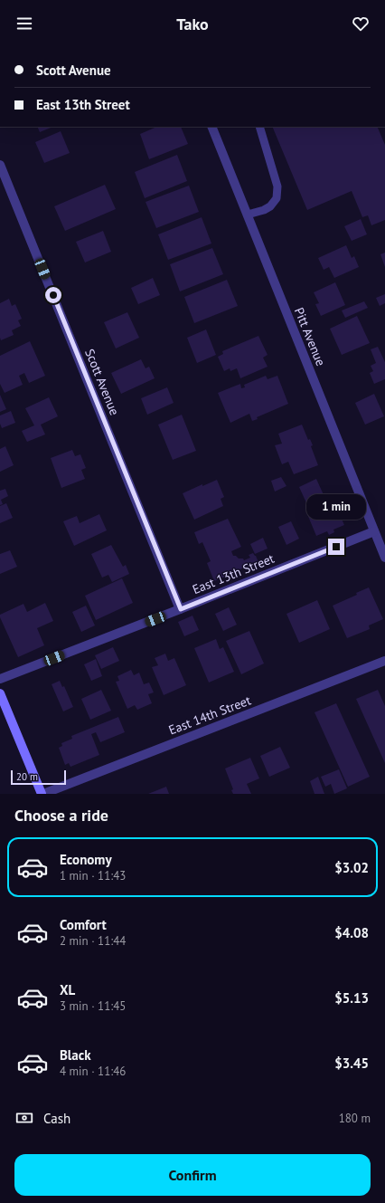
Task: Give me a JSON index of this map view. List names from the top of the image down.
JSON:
{
  "streets": {
    "street": [
      "Pitt Avenue",
      "Scott Avenue",
      "East 13th Street",
      "East 14th Street"
    ]
  },
  "crossings": [
    ["Pitt Avenue", "East 13th Street"],
    ["Scott Avenue", "East 13th Street"]
  ],
  "scale_bar": "20 m",
  "page": {
    "header": "Tako",
    "banner": ["Scott Avenue", "East 13th Street"],
    "bubble": "1 min",
    "scale": "20 m",
    "heading": "Choose a ride",
    "list": [
      {
        "name": "Economy",
        "note": "1 min · 11:43",
        "value": "$3.02"
      },
      {
        "name": "Comfort",
        "note": "2 min · 11:44",
        "value": "$4.08"
      },
      {
        "name": "XL",
        "note": "3 min · 11:45",
        "value": "$5.13"
      },
      {
        "name": "Black",
        "note": "4 min · 11:46",
        "value": "$3.45"
      }
    ],
    "pay": ["Cash", "180 m"],
    "buttons": "Confirm"
  }
}
